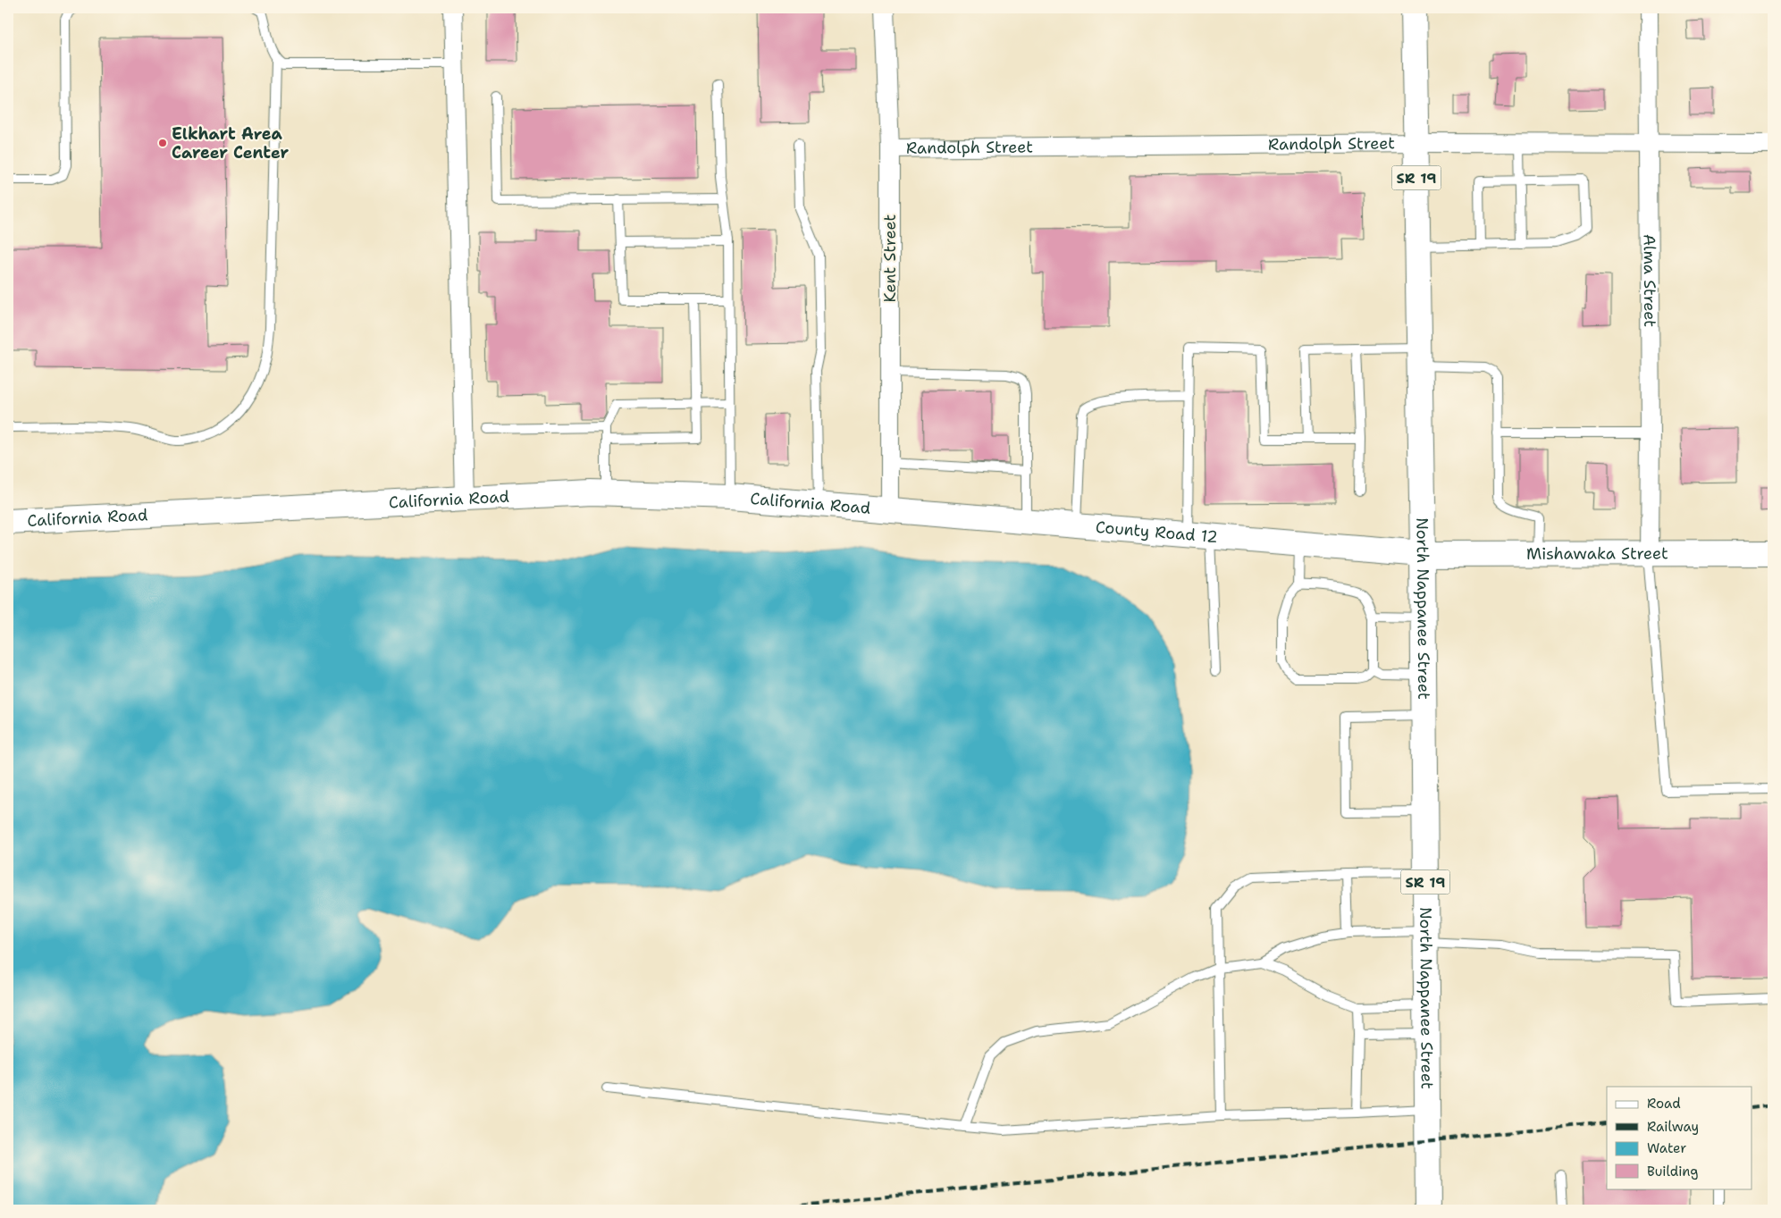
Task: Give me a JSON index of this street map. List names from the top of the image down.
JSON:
{
  "streets": {
    "main road": [
      "SR 19",
      "California Road",
      "County Road 12",
      "Mishawaka Street",
      "North Nappanee Street"
    ],
    "street": ["Randolph Street", "Kent Street", "Alma Street"]
  },
  "crossings": [
    ["Randolph Street", "Kent Street"],
    ["Randolph Street", "Alma Street"],
    ["Randolph Street", "North Nappanee Street"],
    ["Kent Street", "California Road"],
    ["Kent Street", "County Road 12"],
    ["Alma Street", "Mishawaka Street"],
    ["California Road", "County Road 12"],
    ["County Road 12", "Mishawaka Street"],
    ["County Road 12", "North Nappanee Street"],
    ["Mishawaka Street", "North Nappanee Street"]
  ],
  "places": ["Elkhart Area Career Center"],
  "legend": [
    "Road",
    "Railway",
    "Water",
    "Building"
  ]
}
